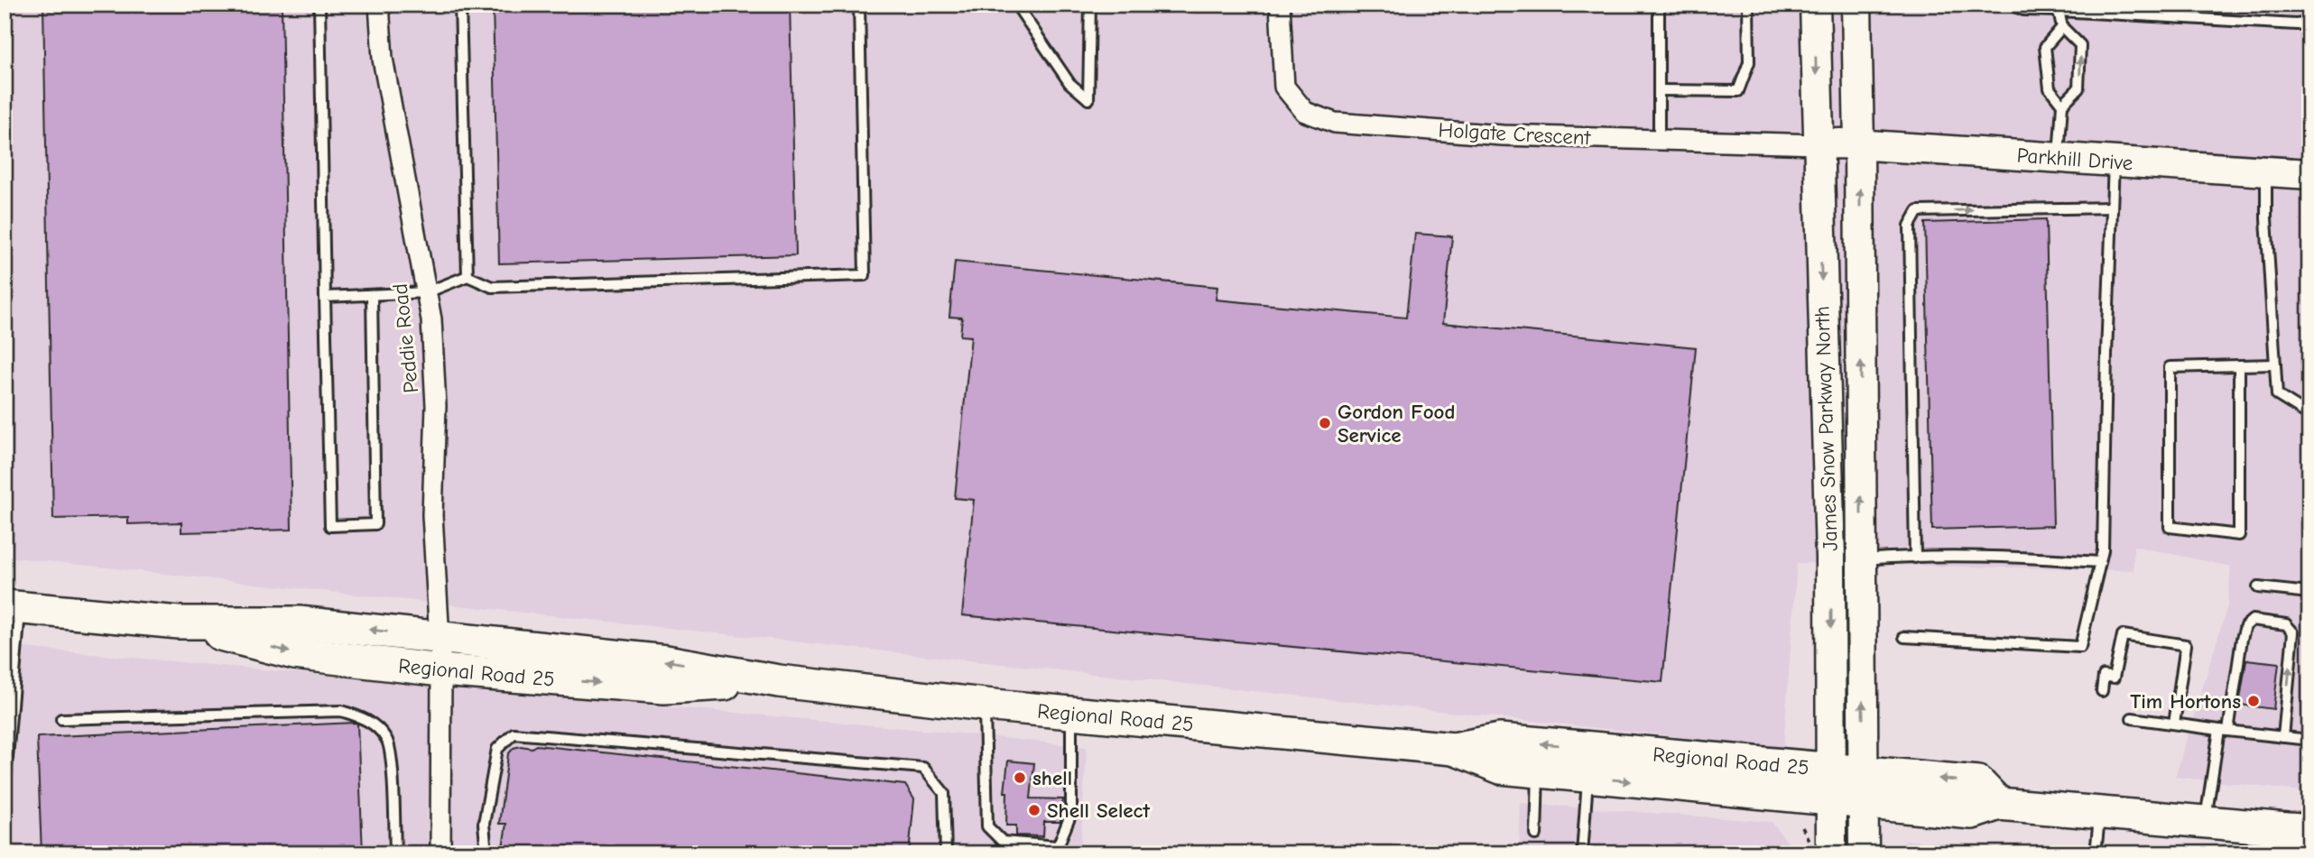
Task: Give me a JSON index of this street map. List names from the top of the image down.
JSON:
{
  "streets": {
    "main road": ["Parkhill Drive", "James Snow Parkway North", "Regional Road 25"],
    "street": ["Holgate Crescent", "Peddie Road"]
  },
  "crossings": [
    ["Holgate Crescent", "Parkhill Drive"],
    ["Holgate Crescent", "James Snow Parkway North"],
    ["Parkhill Drive", "James Snow Parkway North"],
    ["Peddie Road", "Regional Road 25"],
    ["James Snow Parkway North", "Regional Road 25"]
  ],
  "places": [
    "Gordon Food Service",
    "Tim Hortons",
    "shell",
    "Shell Select"
  ]
}
